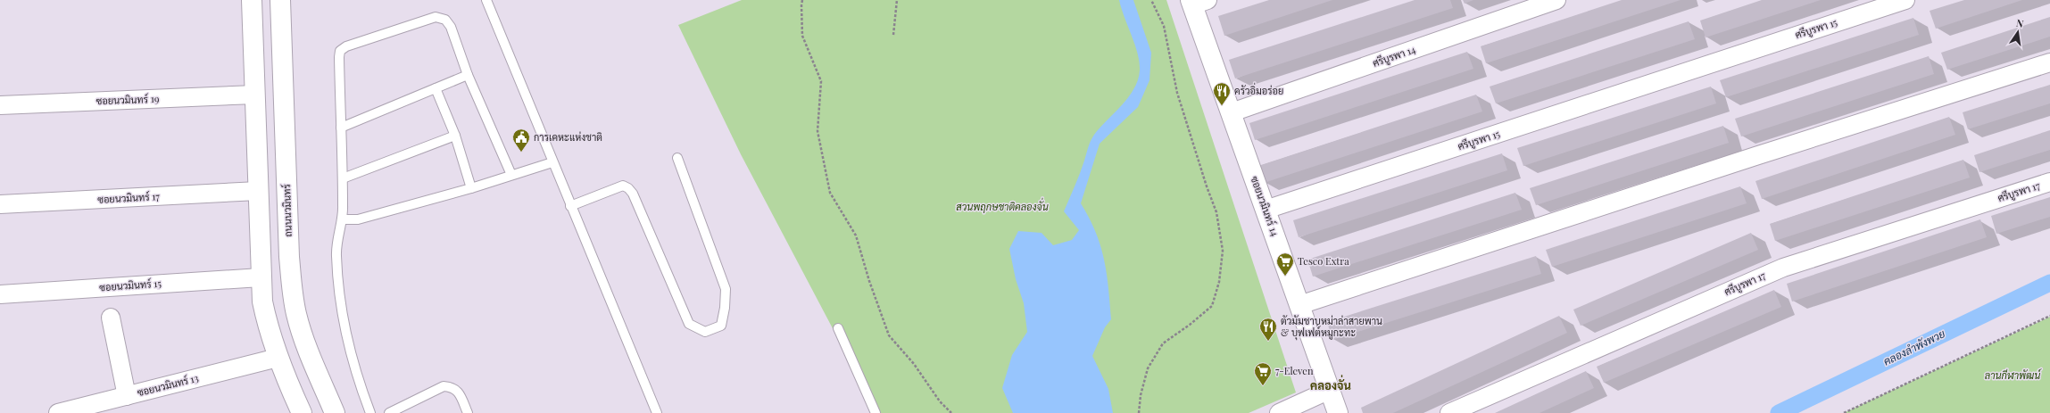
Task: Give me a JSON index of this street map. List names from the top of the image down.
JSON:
{
  "streets": {
    "main road": ["ซอยนวมินทร์ 14", "ถนนนวมินทร์"],
    "street": [
      "ศรีบูรพา 15",
      "ศรีบูรพา 14",
      "ซอยนวมินทร์ 19",
      "ศรีบูรพา 17",
      "ซอยนวมินทร์ 17",
      "ซอยนวมินทร์ 15",
      "ซอยนวมินทร์ 13"
    ]
  },
  "crossings": [
    ["ศรีบูรพา 15", "ซอยนวมินทร์ 14"],
    ["ศรีบูรพา 14", "ซอยนวมินทร์ 14"]
  ],
  "districts": ["คลองจั่น"],
  "water": ["คลองลำพังพวย"],
  "parks": ["สวนพฤกษชาติคลองจั่น", "ลานกีฬาพัฒน์"],
  "places": {
    "restaurant": ["ครัวอิ่มอร่อย", "ตัวมัมชาบูหม่าล่าสายพาน & บุฟเฟต์หมูกะทะ"],
    "public building": ["การเคหะแห่งชาติ"],
    "supermarket": ["Tesco Extra", "7-Eleven"]
  },
  "north": "top"
}
